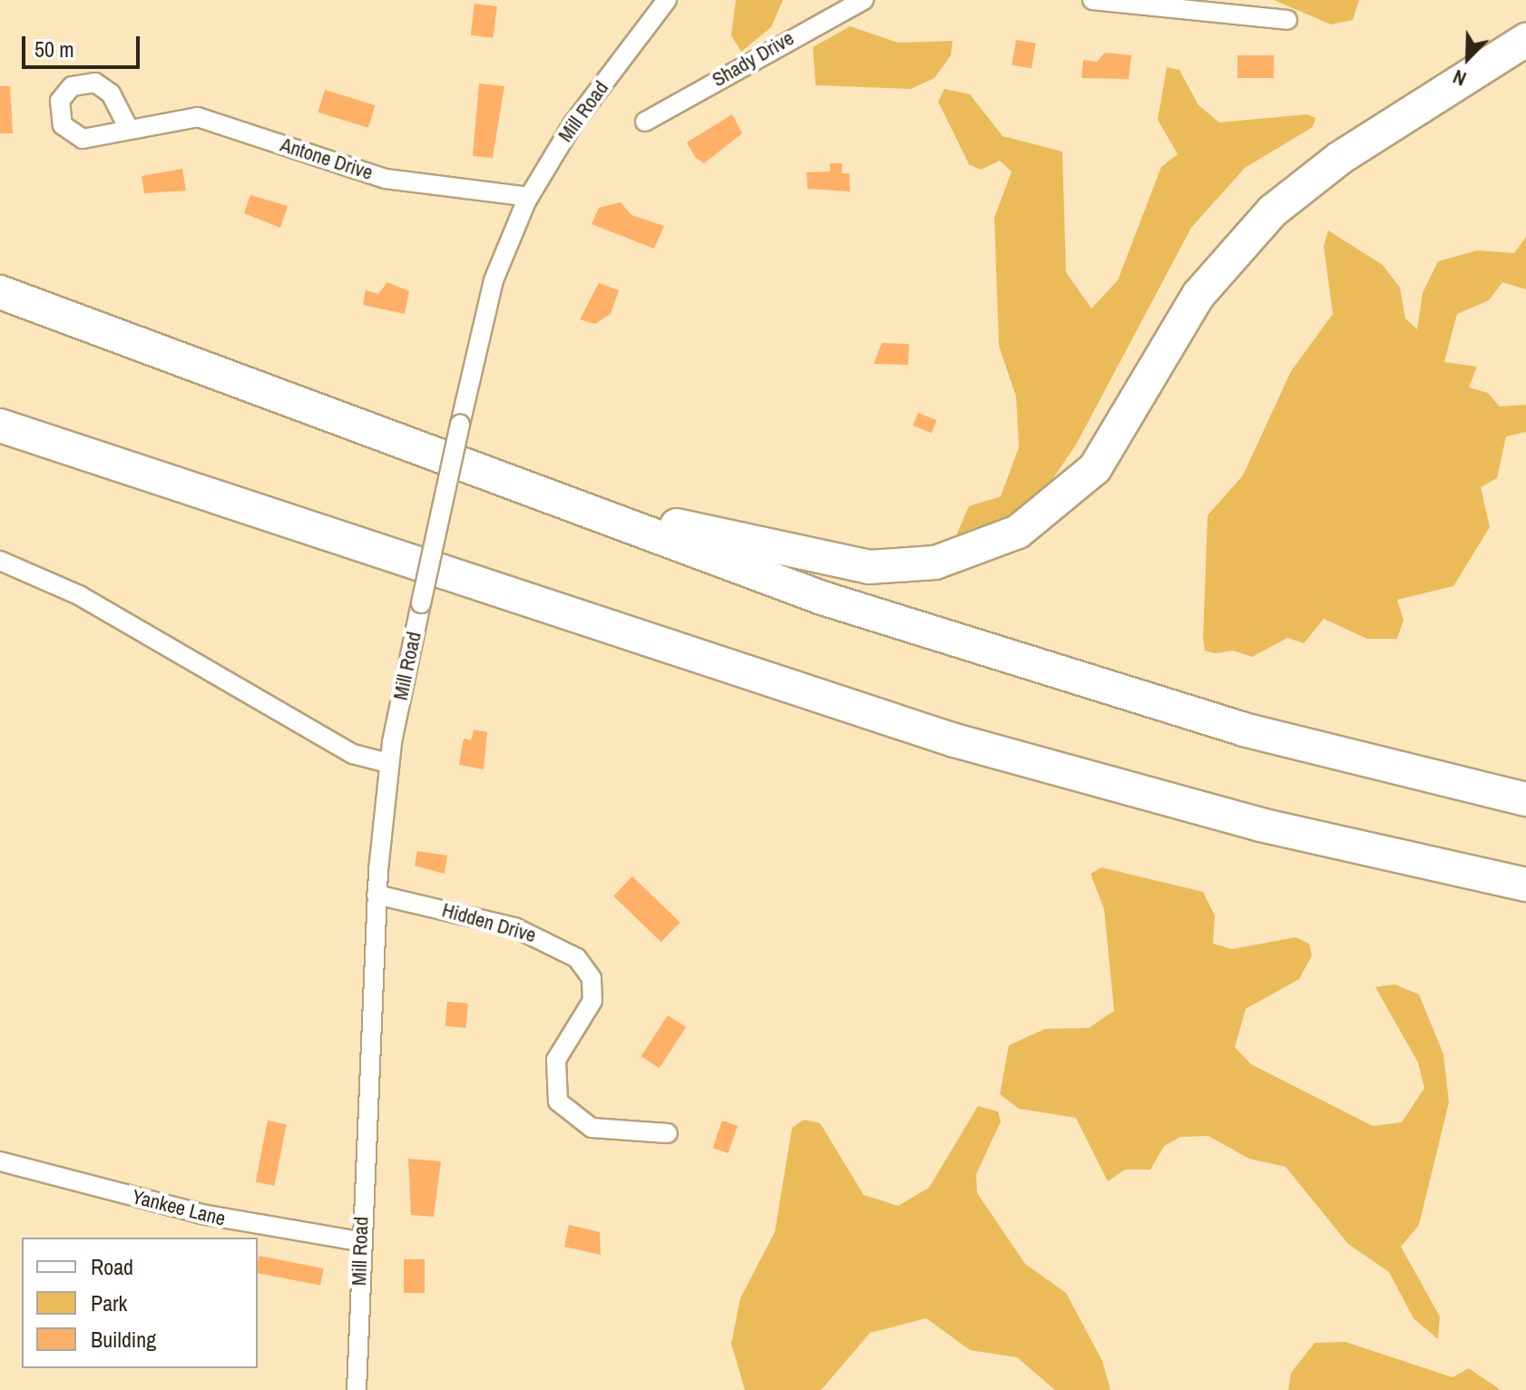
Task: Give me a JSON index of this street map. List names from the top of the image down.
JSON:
{
  "streets": {
    "street": [
      "Shady Drive",
      "Mill Road",
      "Antone Drive",
      "Hidden Drive",
      "Yankee Lane"
    ]
  },
  "crossings": [
    ["Mill Road", "Antone Drive"],
    ["Mill Road", "Hidden Drive"],
    ["Mill Road", "Yankee Lane"]
  ],
  "legend": ["Road", "Park", "Building"],
  "scale_bar": "50 m",
  "north": "bottom left"
}
